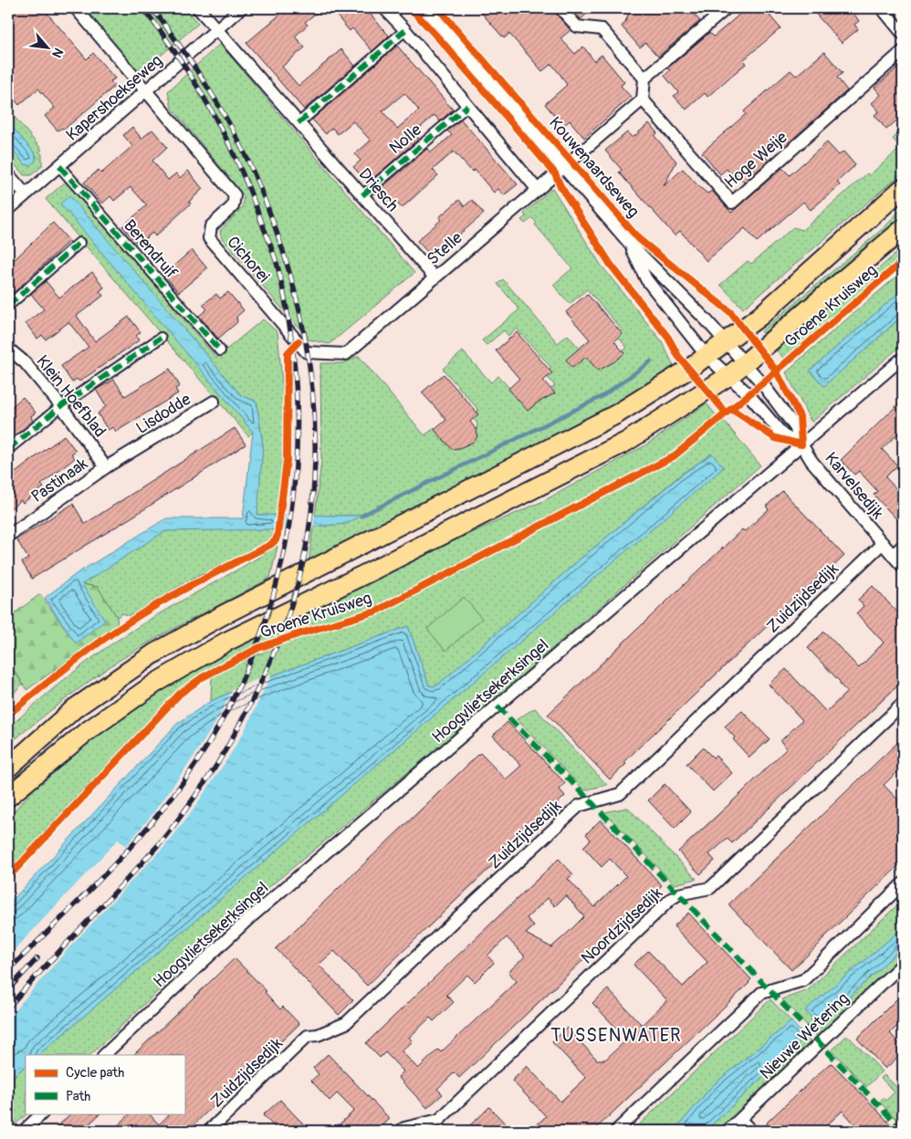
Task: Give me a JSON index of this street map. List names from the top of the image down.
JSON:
{
  "streets": {
    "main road": ["Groene Kruisweg"],
    "street": [
      "Kapershoekseweg",
      "Nolle",
      "Hoge Weije",
      "Kouwenaardseweg",
      "Driesch",
      "Stelle",
      "Berendruif",
      "Cichorei",
      "Klein Hoefblad",
      "Lisdodde",
      "Pastinaak",
      "Karvelsedijk",
      "Zuidzijdsedijk",
      "Hoogvlietsekerksingel",
      "Noordzijdsedijk",
      "Nieuwe Wetering"
    ]
  },
  "crossings": [
    ["Kapershoekseweg", "Driesch"],
    ["Kapershoekseweg", "Berendruif"],
    ["Kapershoekseweg", "Cichorei"],
    ["Nolle", "Driesch"],
    ["Hoge Weije", "Stelle"],
    ["Kouwenaardseweg", "Stelle"],
    ["Kouwenaardseweg", "Groene Kruisweg"],
    ["Driesch", "Stelle"],
    ["Stelle", "Cichorei"],
    ["Groene Kruisweg", "Karvelsedijk"],
    ["Klein Hoefblad", "Lisdodde"],
    ["Klein Hoefblad", "Pastinaak"],
    ["Lisdodde", "Pastinaak"],
    ["Karvelsedijk", "Zuidzijdsedijk"],
    ["Karvelsedijk", "Hoogvlietsekerksingel"]
  ],
  "districts": ["TUSSENWATER"],
  "legend": ["Cycle path", "Path"],
  "north": "bottom right"
}
